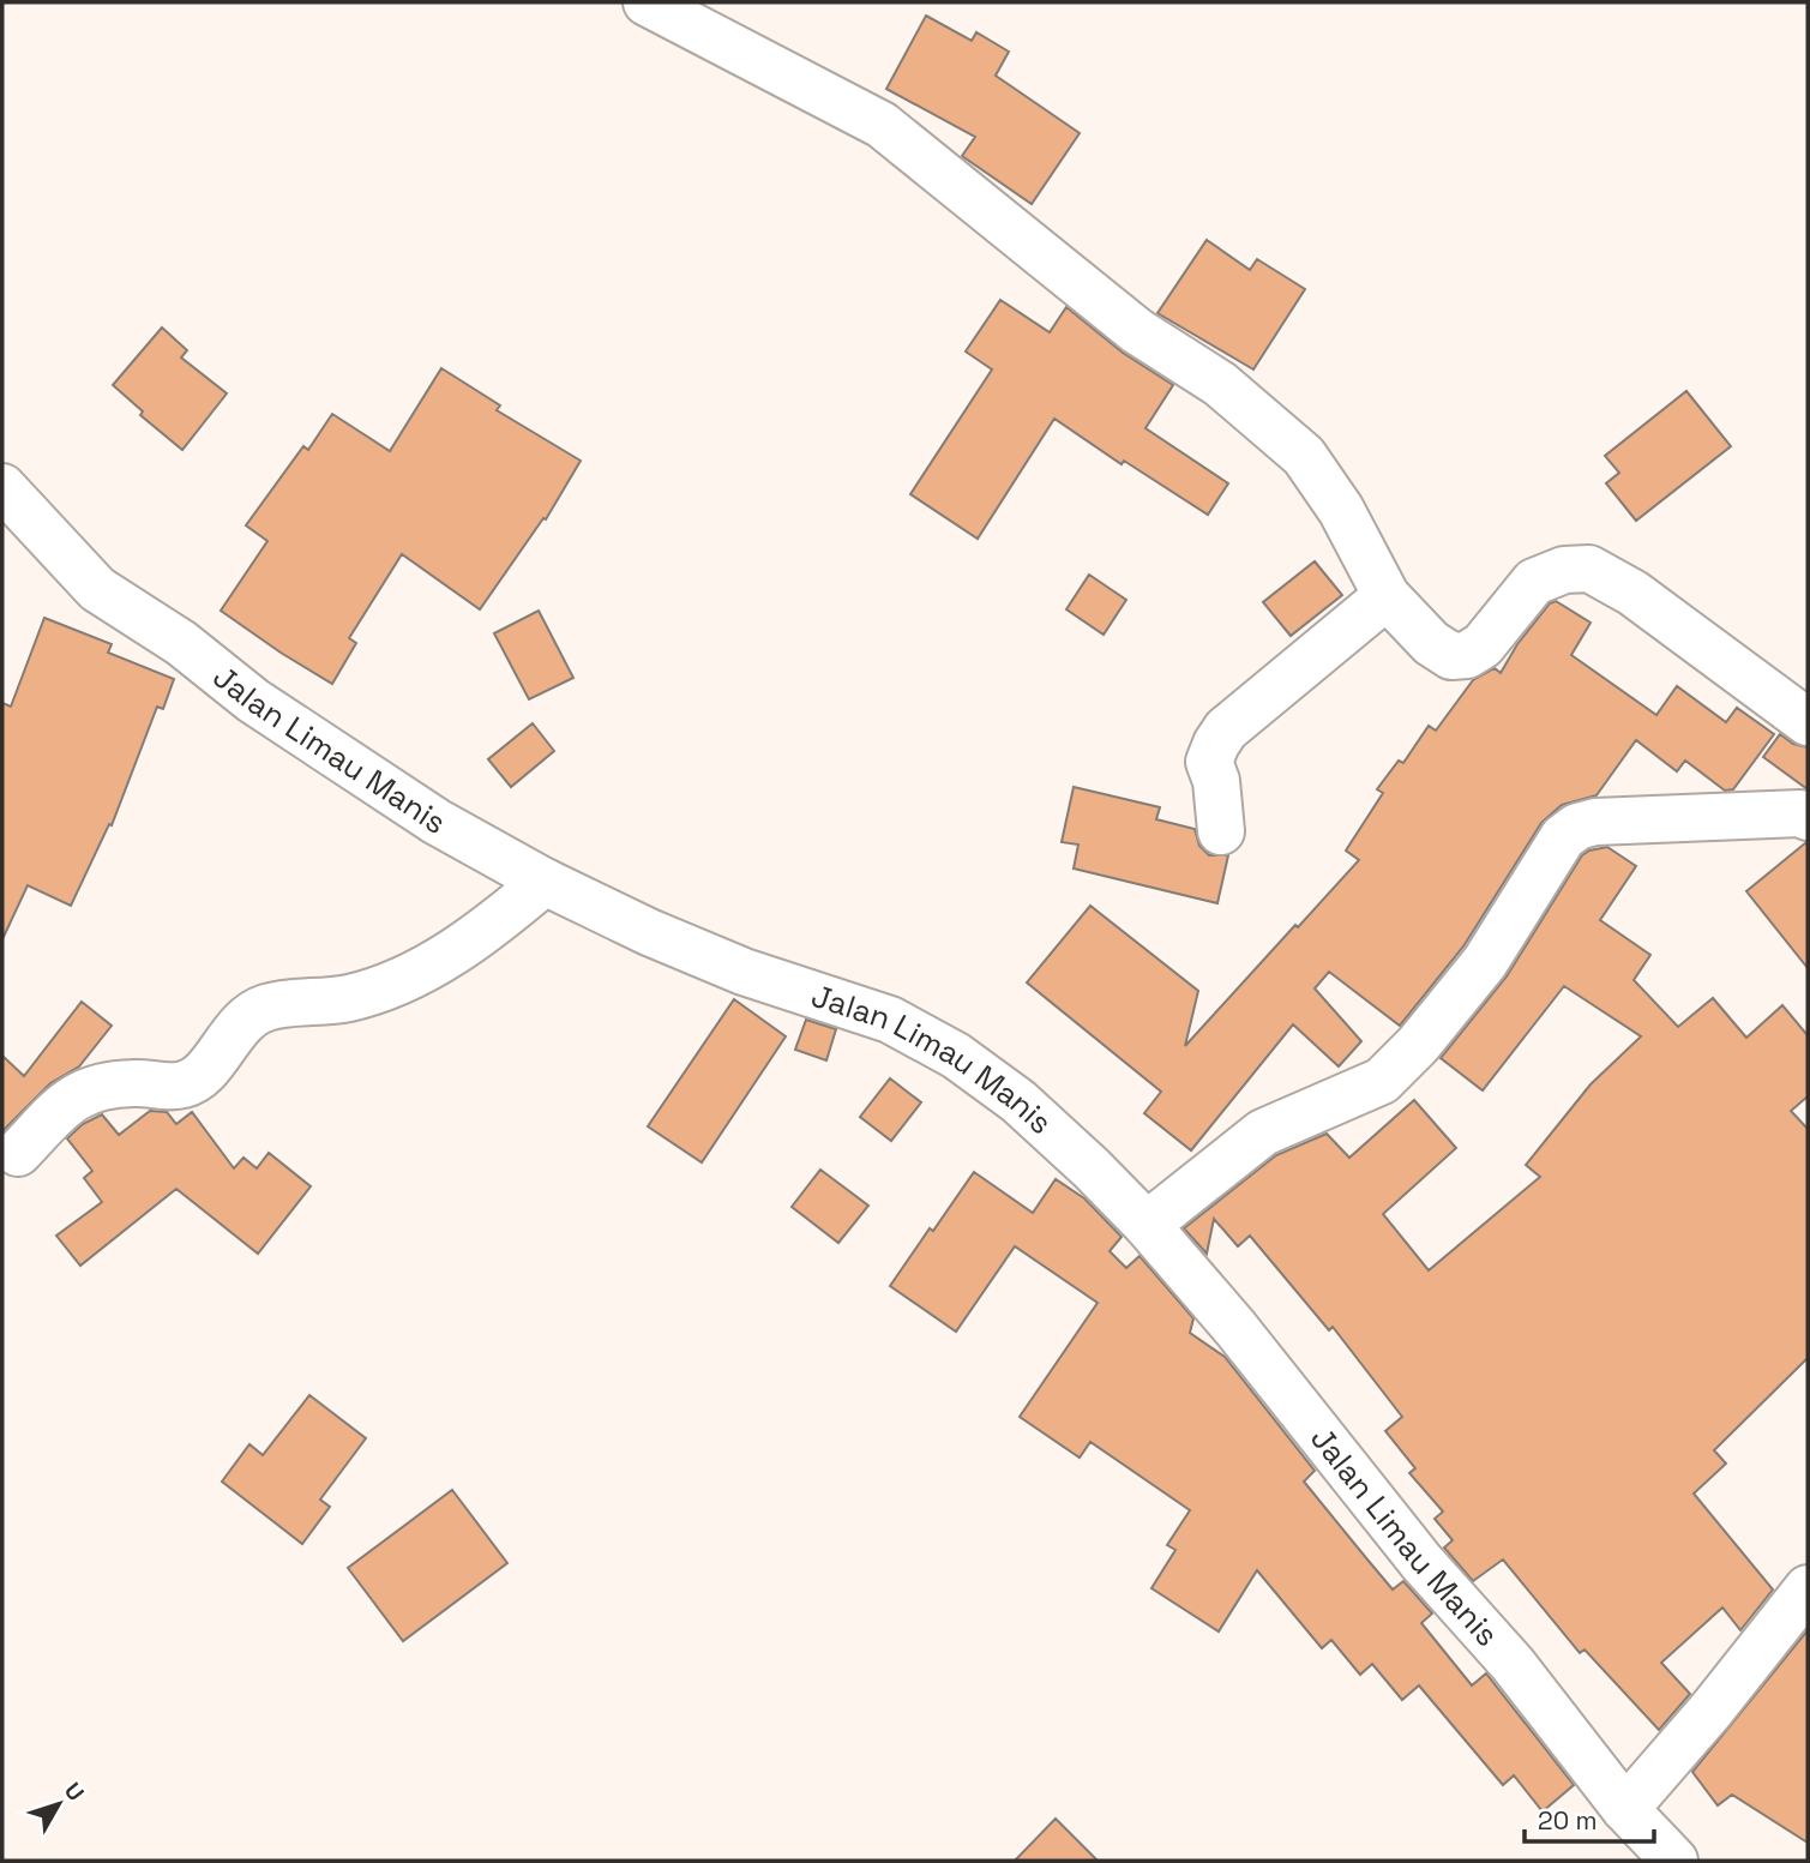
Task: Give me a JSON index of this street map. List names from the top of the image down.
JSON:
{
  "streets": {
    "street": ["Jalan Limau Manis"]
  },
  "scale_bar": "20 m",
  "north": "top right"
}
